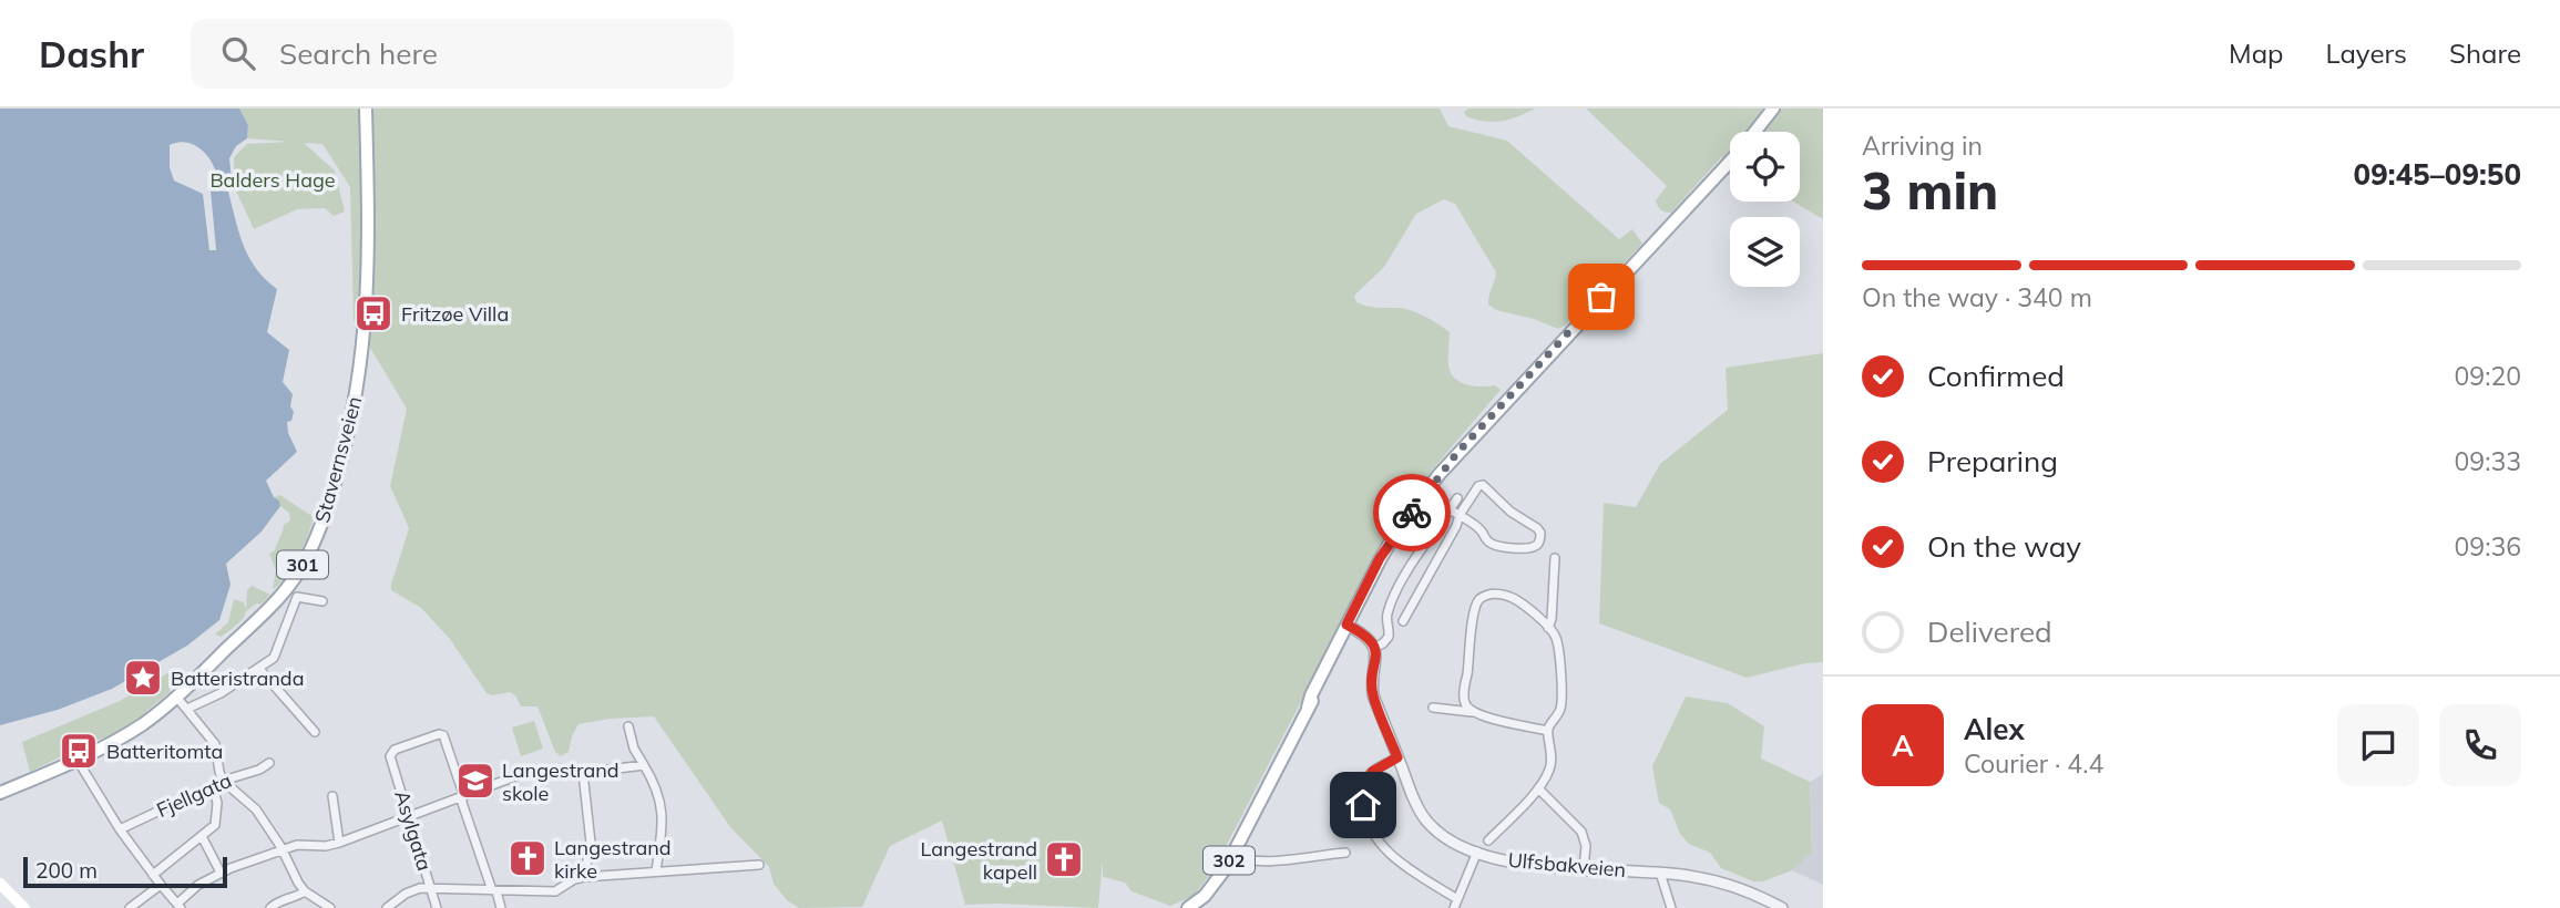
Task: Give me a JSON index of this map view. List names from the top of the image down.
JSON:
{
  "streets": {
    "main road": ["Stavernsveien", "301", "302"],
    "street": ["Fjellgata", "Asylgata", "Ulfsbakveien"]
  },
  "parks": ["Balders Hage"],
  "places": {
    "bus stop": ["Fritzøe Villa", "Batteritomta"],
    "place": ["Batteristranda"],
    "school or university": ["Langestrand skole"],
    "church": ["Langestrand kirke", "Langestrand kapell"]
  },
  "scale_bar": "200 m",
  "page": {
    "header": "Dashr",
    "search": "Search here",
    "nav": ["Map", "Layers", "Share"],
    "heading": ["3 min", "Arriving in", "09:45–09:50"],
    "panel": ["Alex", "Courier · 4.4"],
    "bar": "On the way · 340 m",
    "list": [
      ["Confirmed", "09:20"],
      ["Preparing", "09:33"],
      ["On the way", "09:36"],
      "Delivered"
    ],
    "round": "A",
    "scale": "200 m"
  }
}
